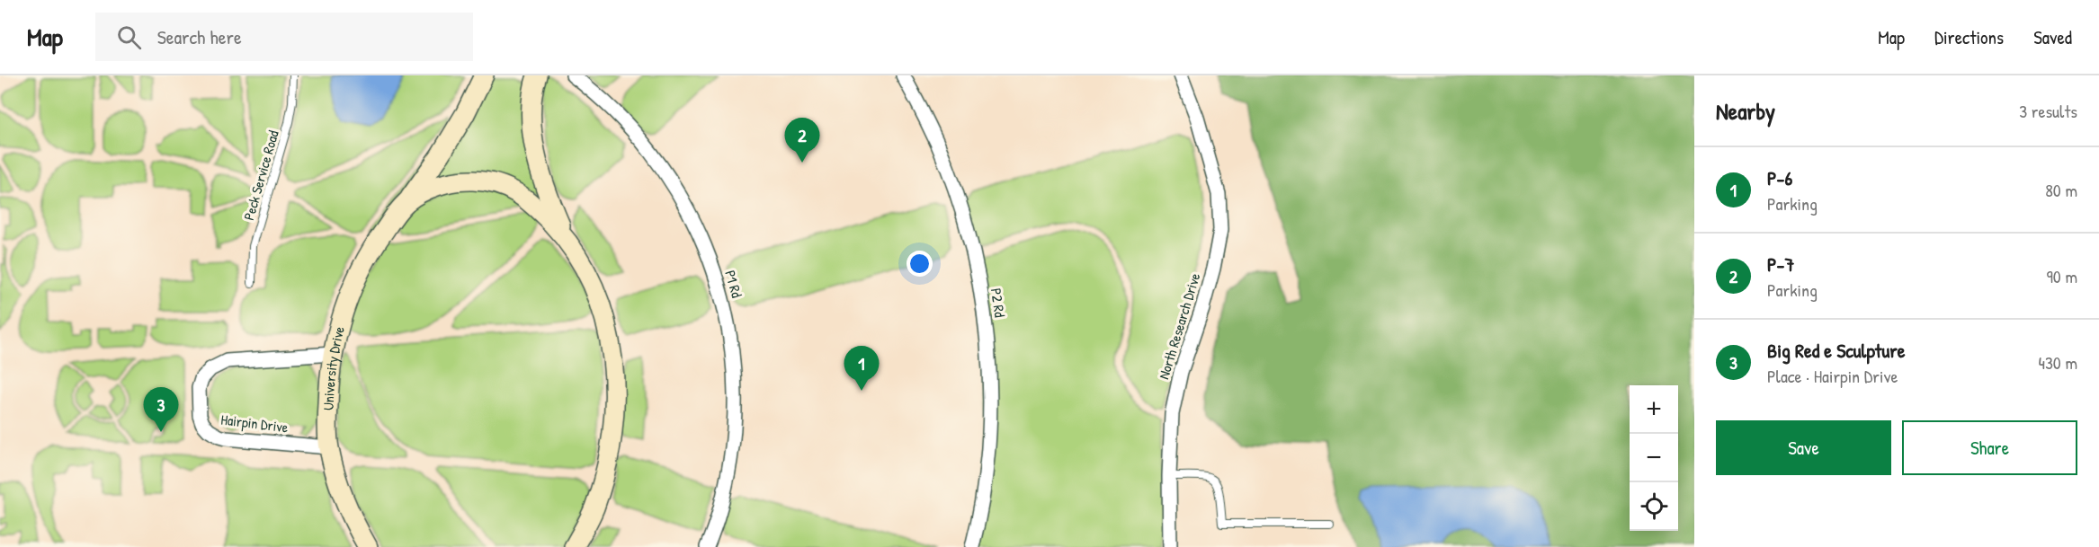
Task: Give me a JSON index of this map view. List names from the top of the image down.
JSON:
{
  "streets": {
    "main road": ["University Drive"],
    "street": [
      "P1 Rd",
      "P2 Rd",
      "North Research Drive",
      "Hairpin Drive"
    ],
    "lane": ["Peck Service Road"]
  },
  "crossings": [
    ["University Drive", "Hairpin Drive"]
  ],
  "page": {
    "header": "Map",
    "search": "Search here",
    "nav": ["Map", "Directions", "Saved"],
    "heading": ["Nearby", "3 results"],
    "pins": ["2", "1", "3"],
    "list": [
      {
        "mark": "1",
        "name": "P-6",
        "note": "Parking",
        "value": "80 m"
      },
      {
        "mark": "2",
        "name": "P-7",
        "note": "Parking",
        "value": "90 m"
      },
      {
        "mark": "3",
        "name": "Big Red e Sculpture",
        "note": "Place · Hairpin Drive",
        "value": "430 m"
      }
    ],
    "map_buttons": ["+", "−"],
    "buttons": ["Save", "Share"]
  }
}
